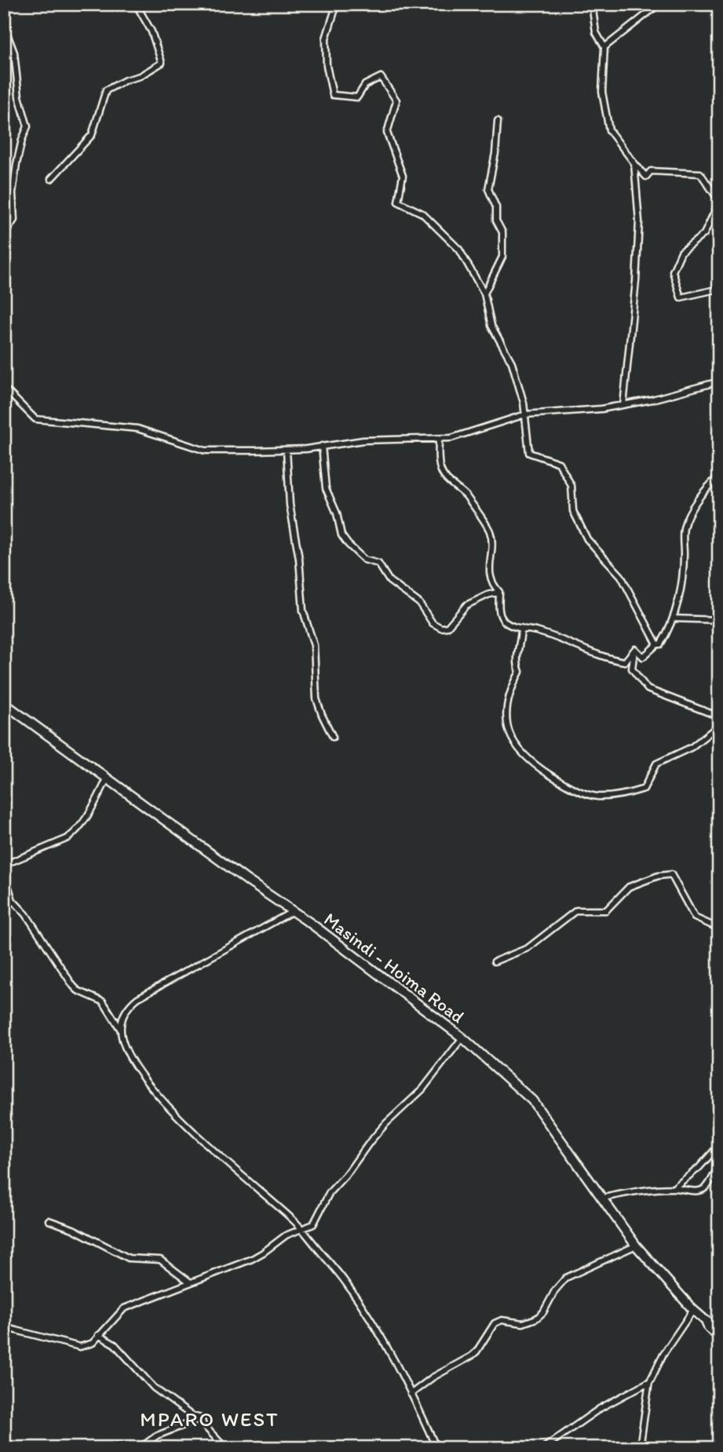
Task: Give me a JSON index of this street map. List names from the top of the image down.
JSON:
{
  "streets": {
    "main road": ["Masindi - Hoima Road"]
  },
  "districts": ["MPARO WEST"]
}
